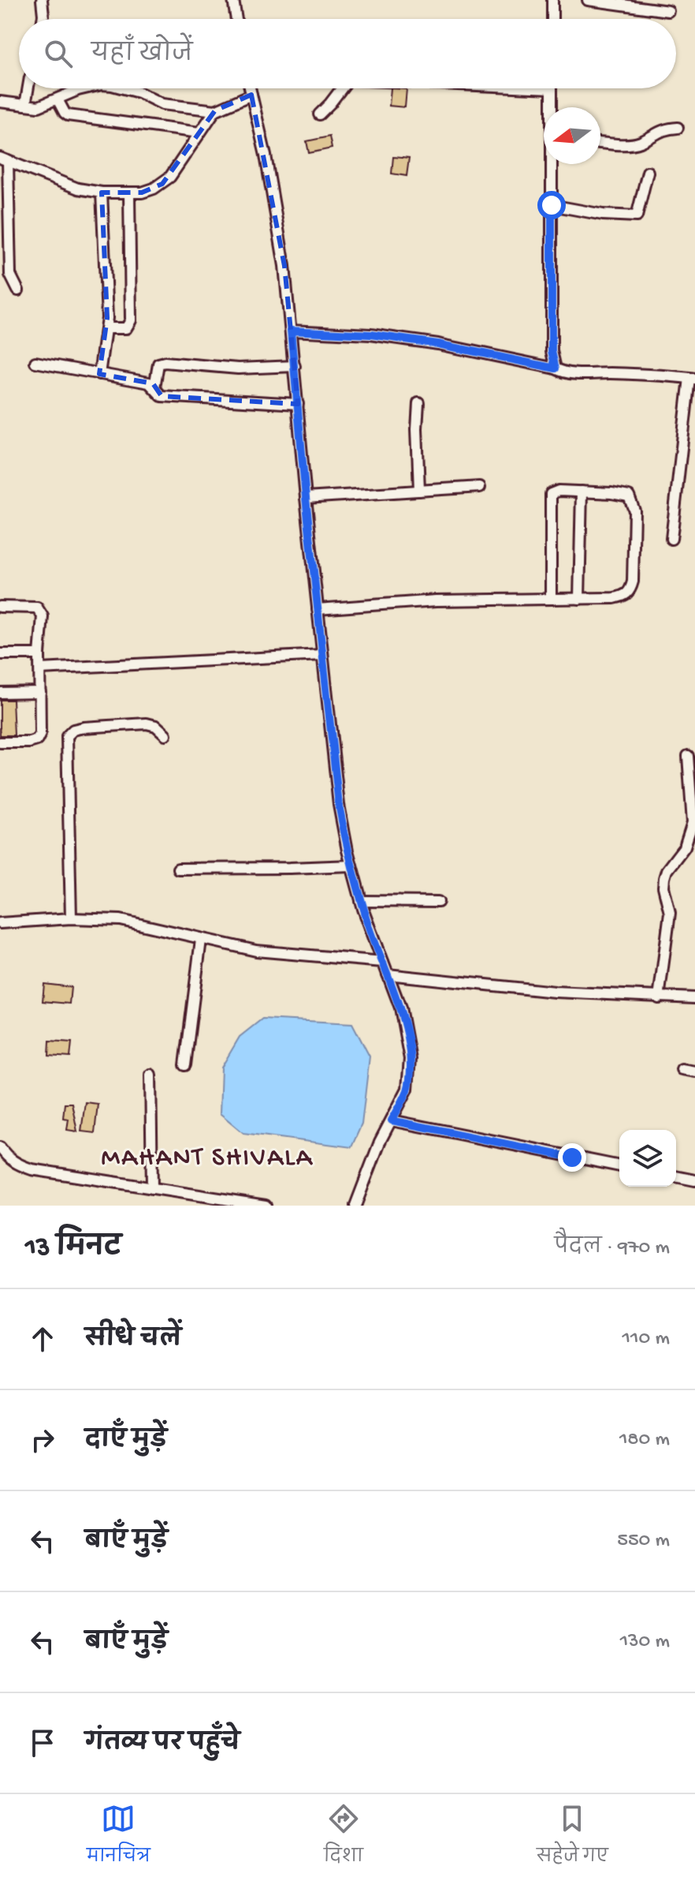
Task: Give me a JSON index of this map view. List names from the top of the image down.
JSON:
{
  "districts": ["MAHANT SHIVALA"],
  "north": "left",
  "page": {
    "search": "यहाँ खोजें",
    "heading": ["13 मिनट", "पैदल · 970 m"],
    "list": [
      ["सीधे चलें", "110 m"],
      ["दाएँ मुड़ें", "180 m"],
      ["बाएँ मुड़ें", "550 m"],
      ["बाएँ मुड़ें", "130 m"],
      "गंतव्य पर पहुँचे"
    ],
    "nav": ["मानचित्र", "दिशा", "सहेजे गए"]
  }
}
